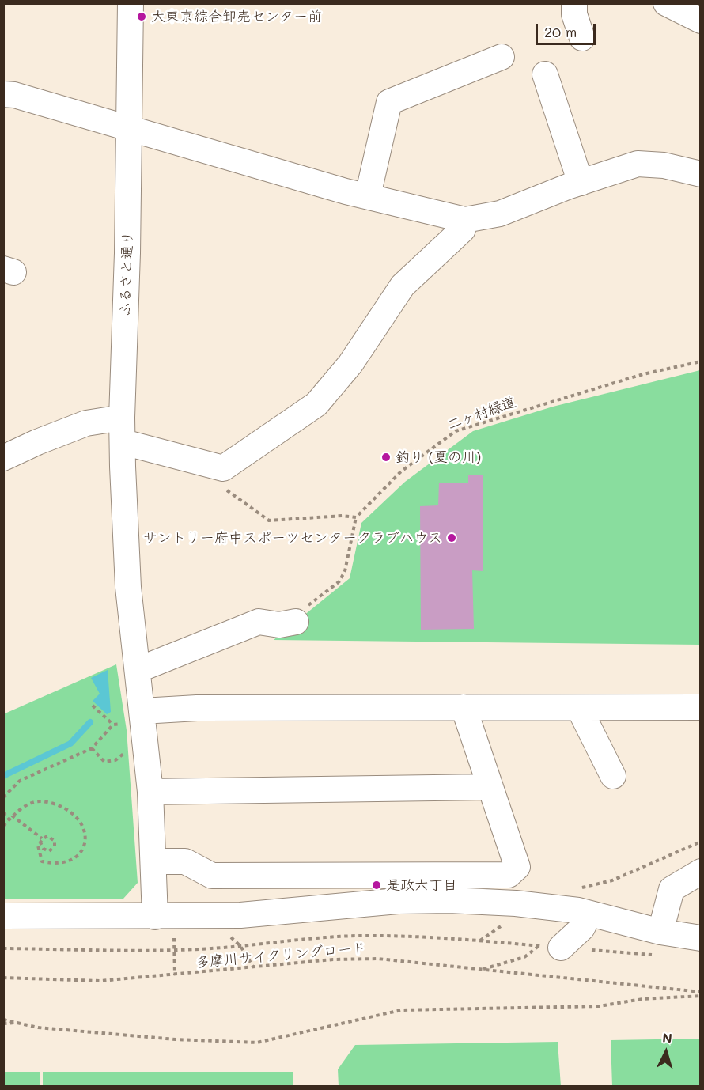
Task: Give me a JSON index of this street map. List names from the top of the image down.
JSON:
{
  "streets": {
    "street": ["ふるさと通り"],
    "path": ["二ヶ村緑道", "多摩川サイクリングロード"]
  },
  "places": [
    "大東京綜合卸売センター前",
    "釣り (夏の川)",
    "サントリー府中スポーツセンタークラブハウス",
    "是政六丁目"
  ],
  "scale_bar": "20 m",
  "north": "top"
}
